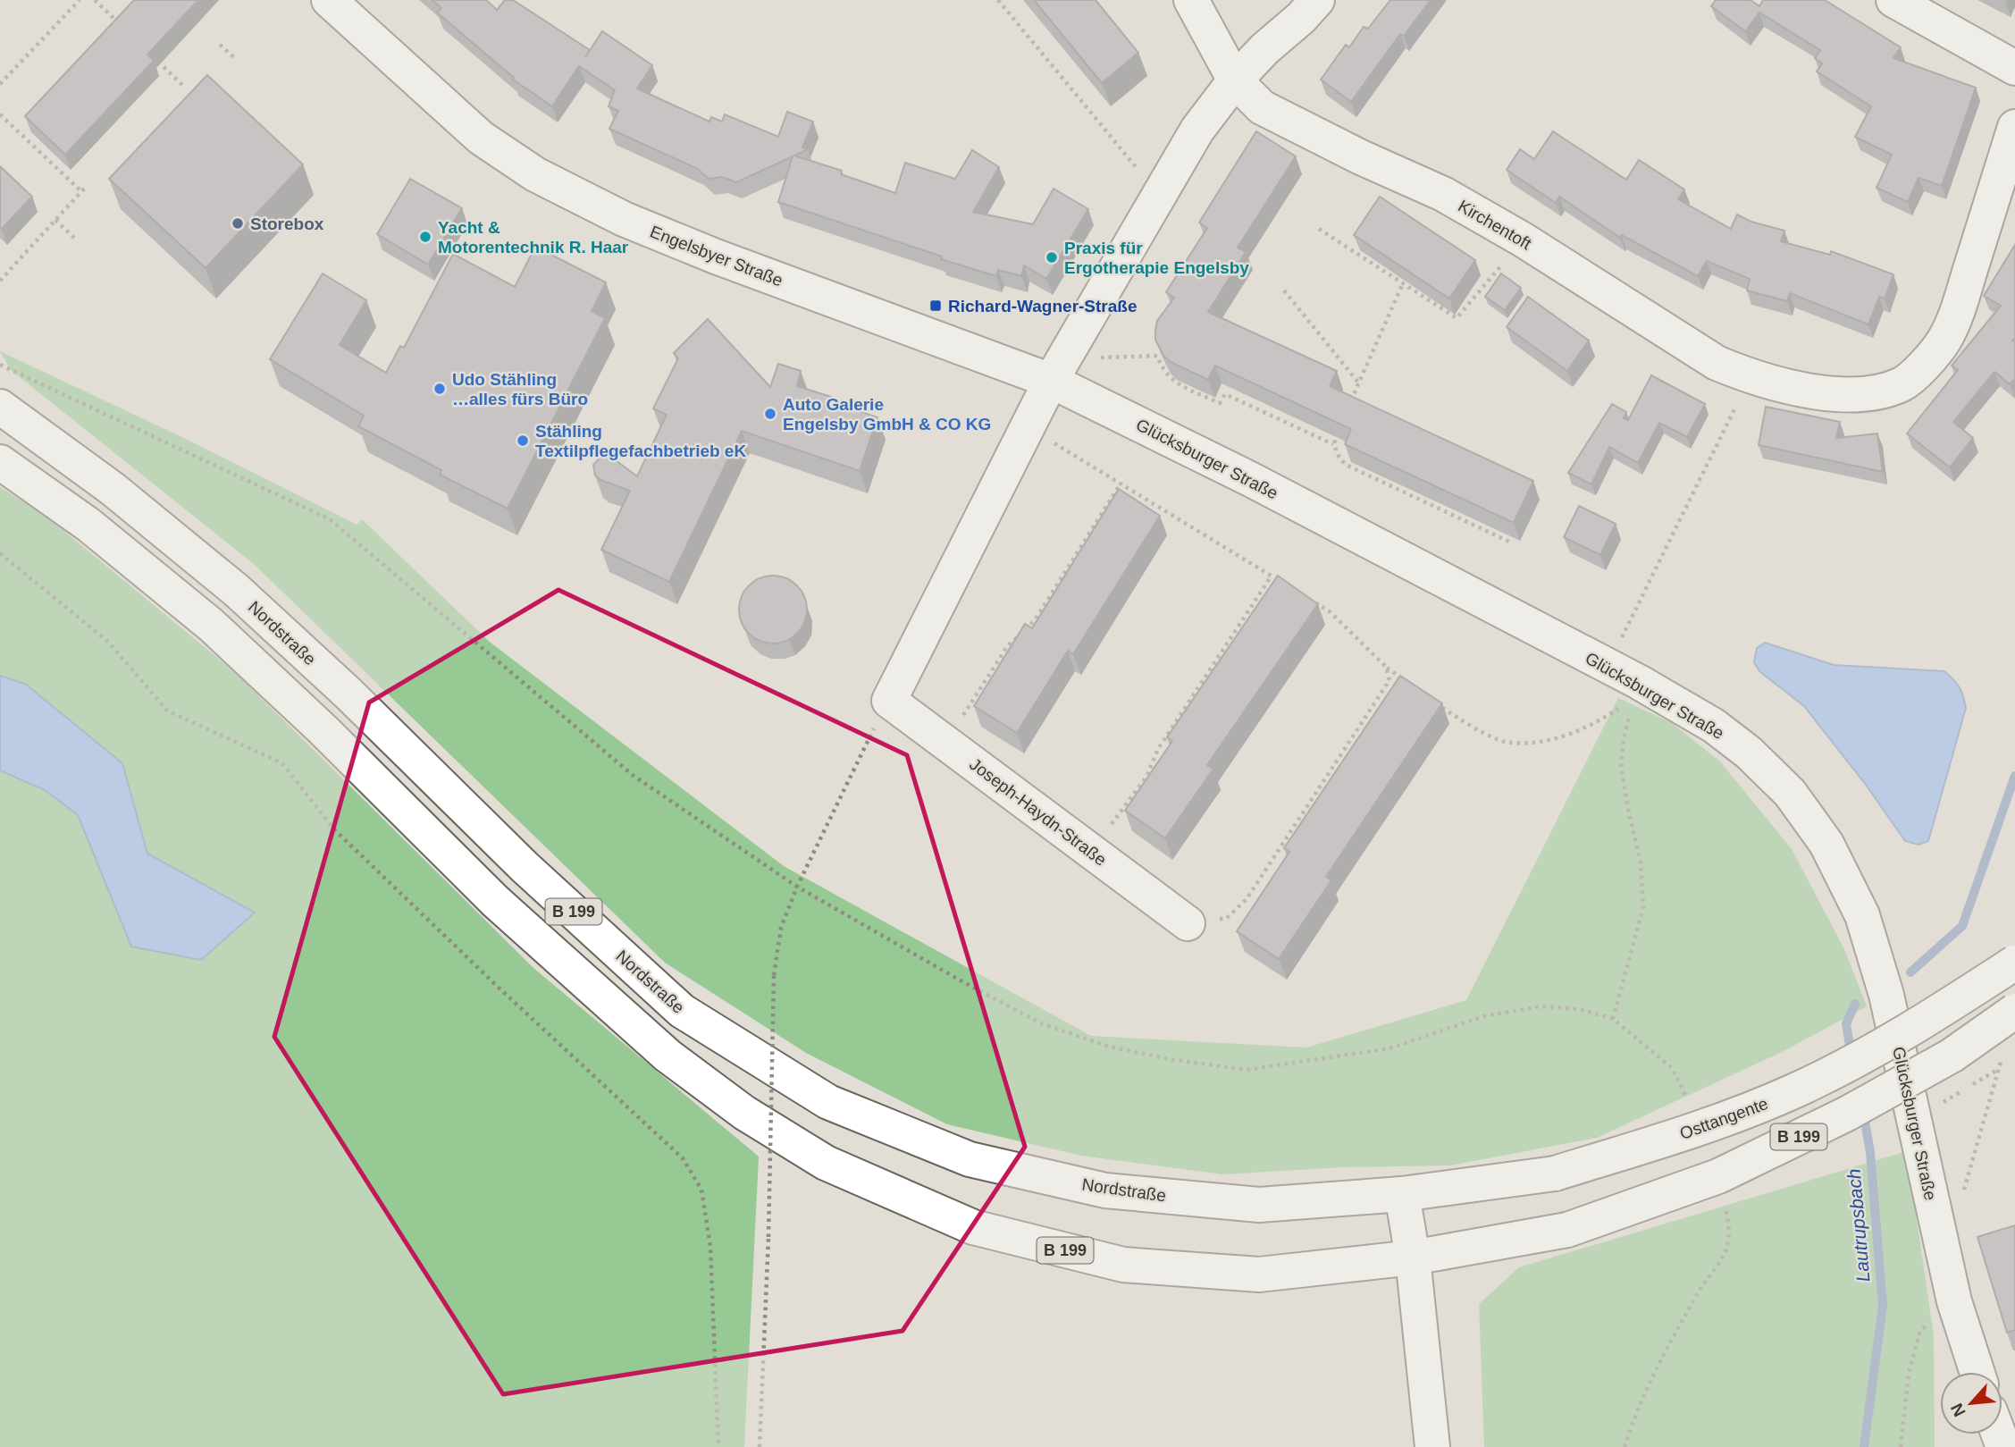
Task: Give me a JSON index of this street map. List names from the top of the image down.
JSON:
{
  "streets": {
    "main road": [
      "Kirchentoft",
      "Engelsbyer Straße",
      "Glücksburger Straße",
      "Nordstraße",
      "Joseph-Haydn-Straße",
      "B 199",
      "Osttangente"
    ]
  },
  "crossings": [
    ["Engelsbyer Straße", "Glücksburger Straße"],
    ["Nordstraße", "Osttangente"]
  ],
  "water": ["Lautrupsbach"],
  "places": {
    "other": [
      "Storebox",
      "Yacht & Motorentechnik R. Haar",
      "Praxis für Ergotherapie Engelsby",
      "Udo Stähling …alles fürs Büro",
      "Auto Galerie Engelsby GmbH & CO KG",
      "Stähling Textilpflegefachbetrieb eK"
    ],
    "transit": ["Richard-Wagner-Straße"]
  },
  "north": "bottom left"
}
